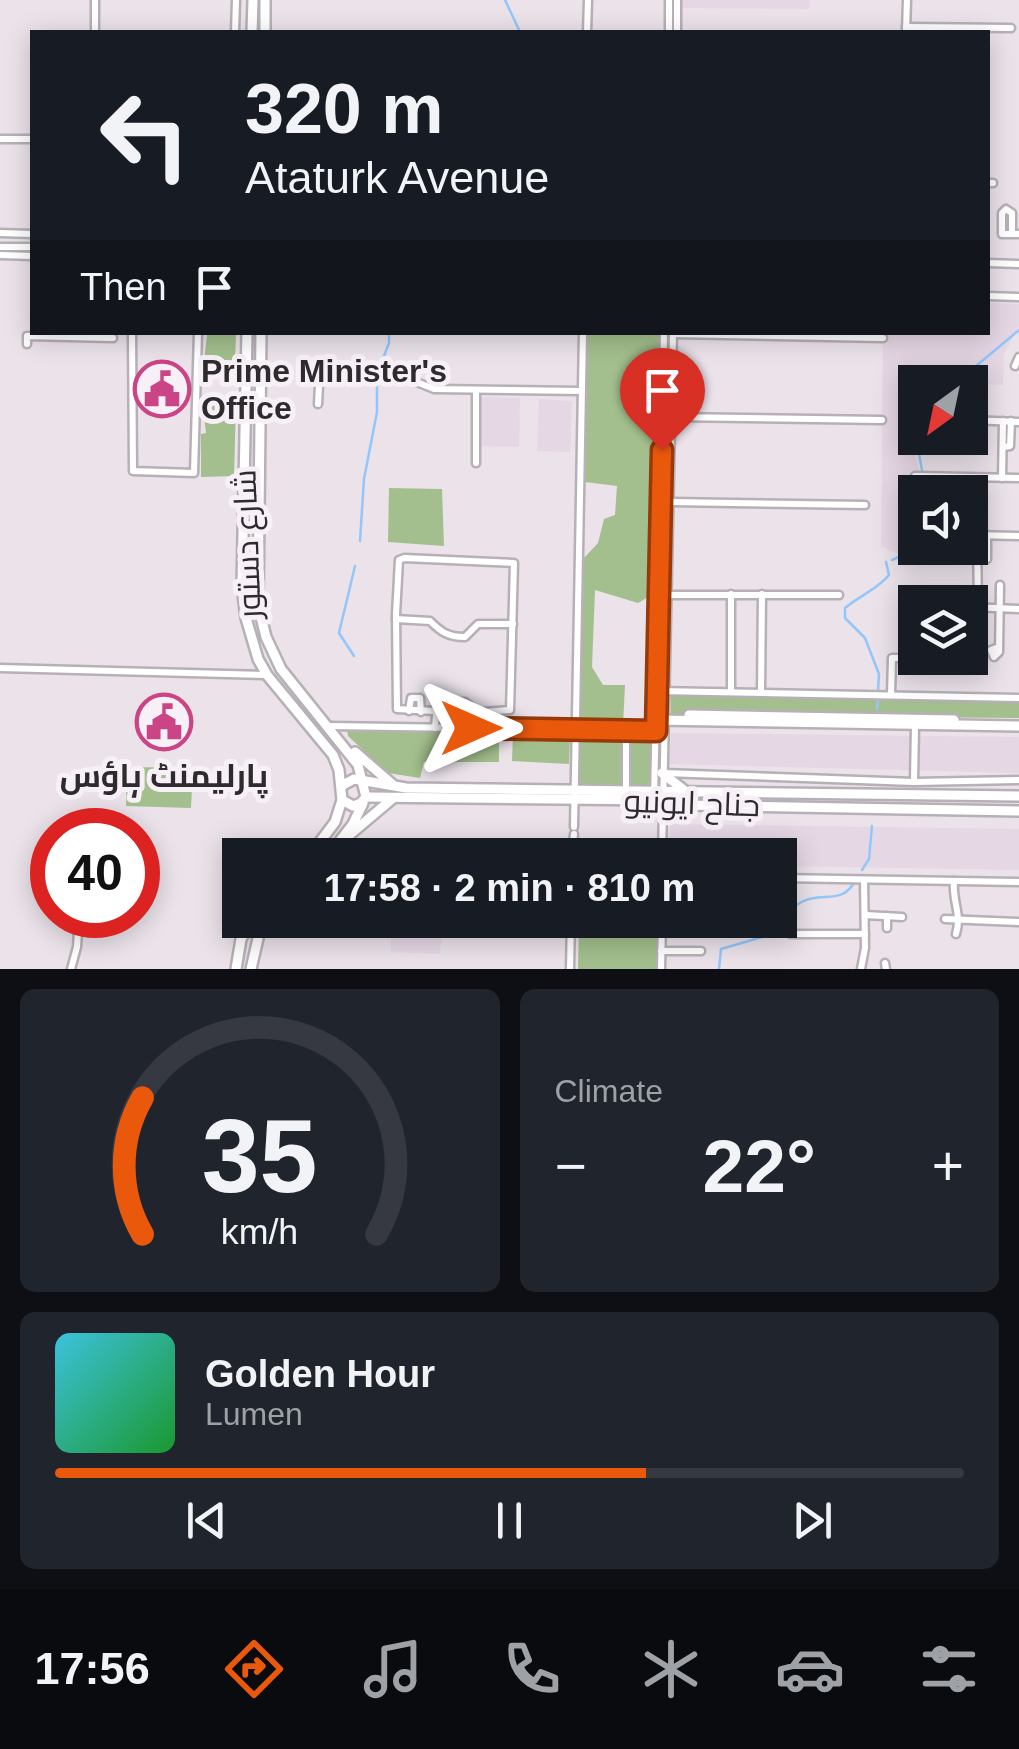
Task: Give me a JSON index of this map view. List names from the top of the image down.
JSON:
{
  "streets": {
    "main road": ["شارع دستور", "جناح ایونیو"]
  },
  "crossings": [
    ["شارع دستور", "جناح ایونیو"]
  ],
  "places": {
    "public building": ["Prime Minister's Office", "پارلیمنٹ ہاؤس"]
  },
  "north": "bottom left",
  "page": {
    "turn": ["320 m", "Ataturk Avenue"],
    "then": "Then",
    "limit": "40",
    "trip": "17:58 · 2 min · 810 m",
    "tile": "Climate",
    "heat": ["−", "22°", "+"],
    "song": ["Golden Hour", "Lumen"],
    "tabs": "17:56",
    "gauge": ["35", "km/h"]
  }
}
